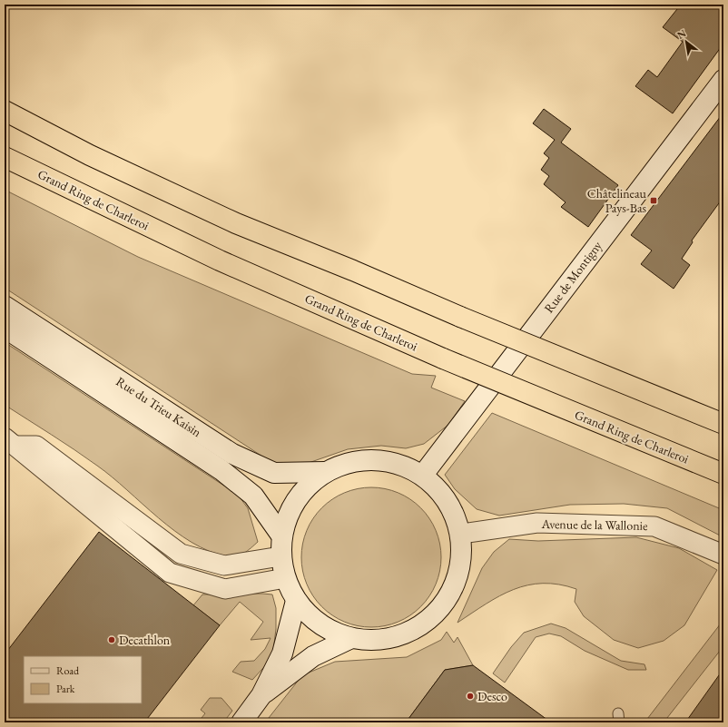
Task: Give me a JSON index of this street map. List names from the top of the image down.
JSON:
{
  "streets": {
    "highway": ["Grand Ring de Charleroi"],
    "main road": ["Rue de Montigny", "Rue du Trieu Kaisin"],
    "street": ["Avenue de la Wallonie"]
  },
  "places": {
    "transit": ["Châtelineau Pays-Bas"],
    "other": ["Decathlon", "Desco"]
  },
  "legend": ["Road", "Park"],
  "north": "top left"
}
